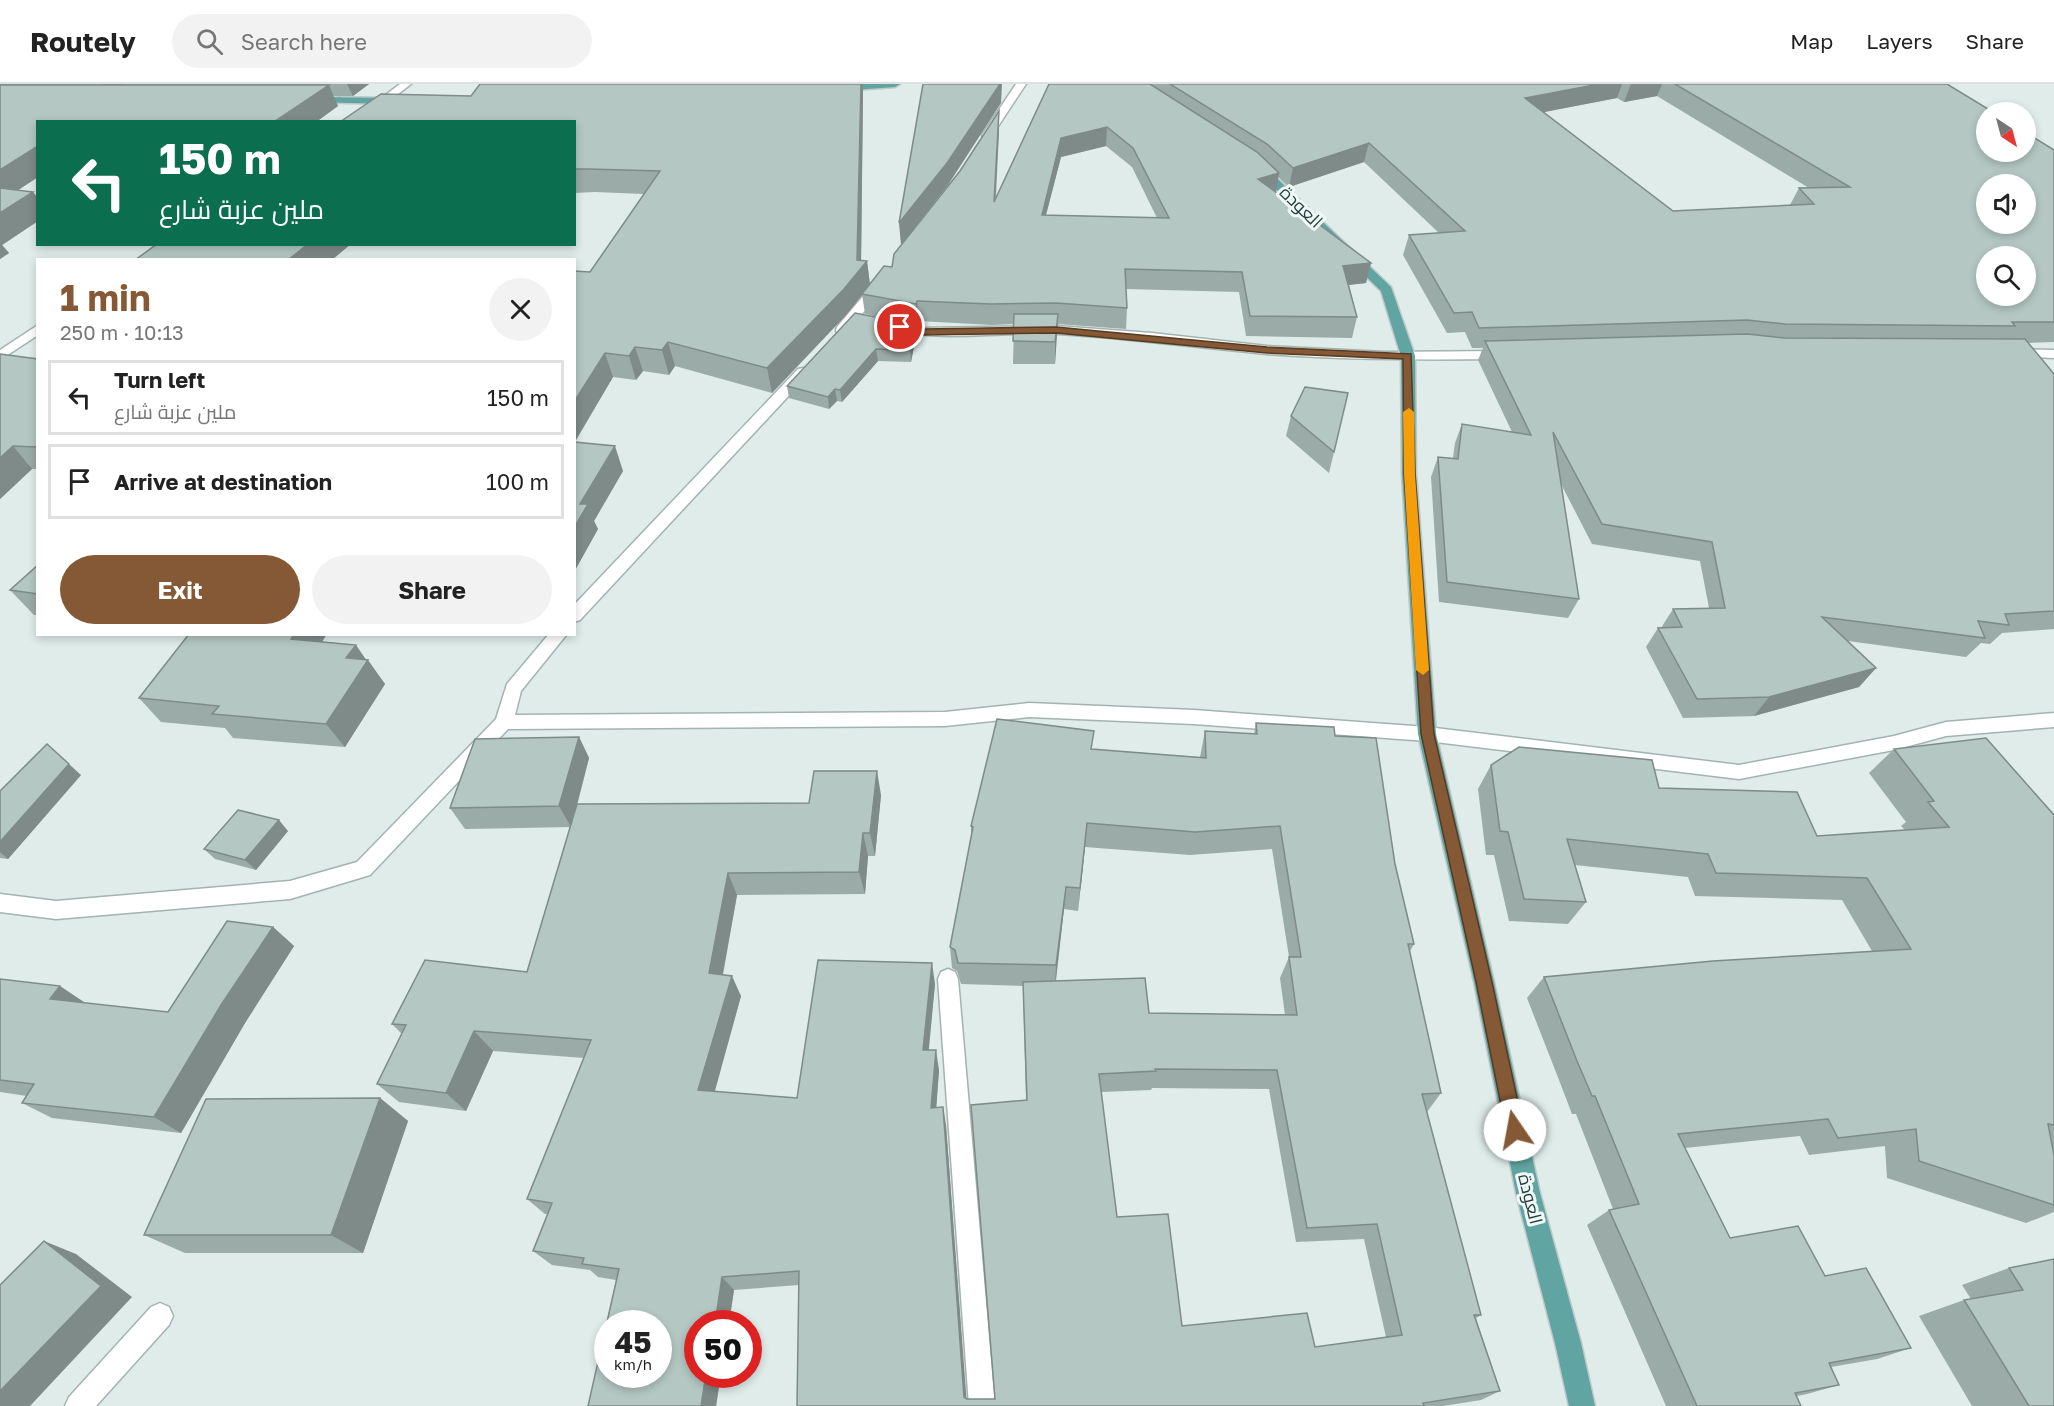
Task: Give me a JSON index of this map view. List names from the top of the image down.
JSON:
{
  "streets": {
    "main road": ["العودة"]
  },
  "north": "bottom right",
  "page": {
    "header": "Routely",
    "search": "Search here",
    "nav": ["Map", "Layers", "Share"],
    "turn": ["150 m", "ملين عزبة شارع"],
    "heading": ["1 min", "250 m · 10:13"],
    "list": [
      {
        "name": "Turn left",
        "note": "ملين عزبة شارع",
        "value": "150 m"
      },
      {
        "name": "Arrive at destination",
        "value": "100 m"
      }
    ],
    "buttons": ["Exit", "Share"],
    "speed": "45 km/h",
    "limit": "50"
  }
}
